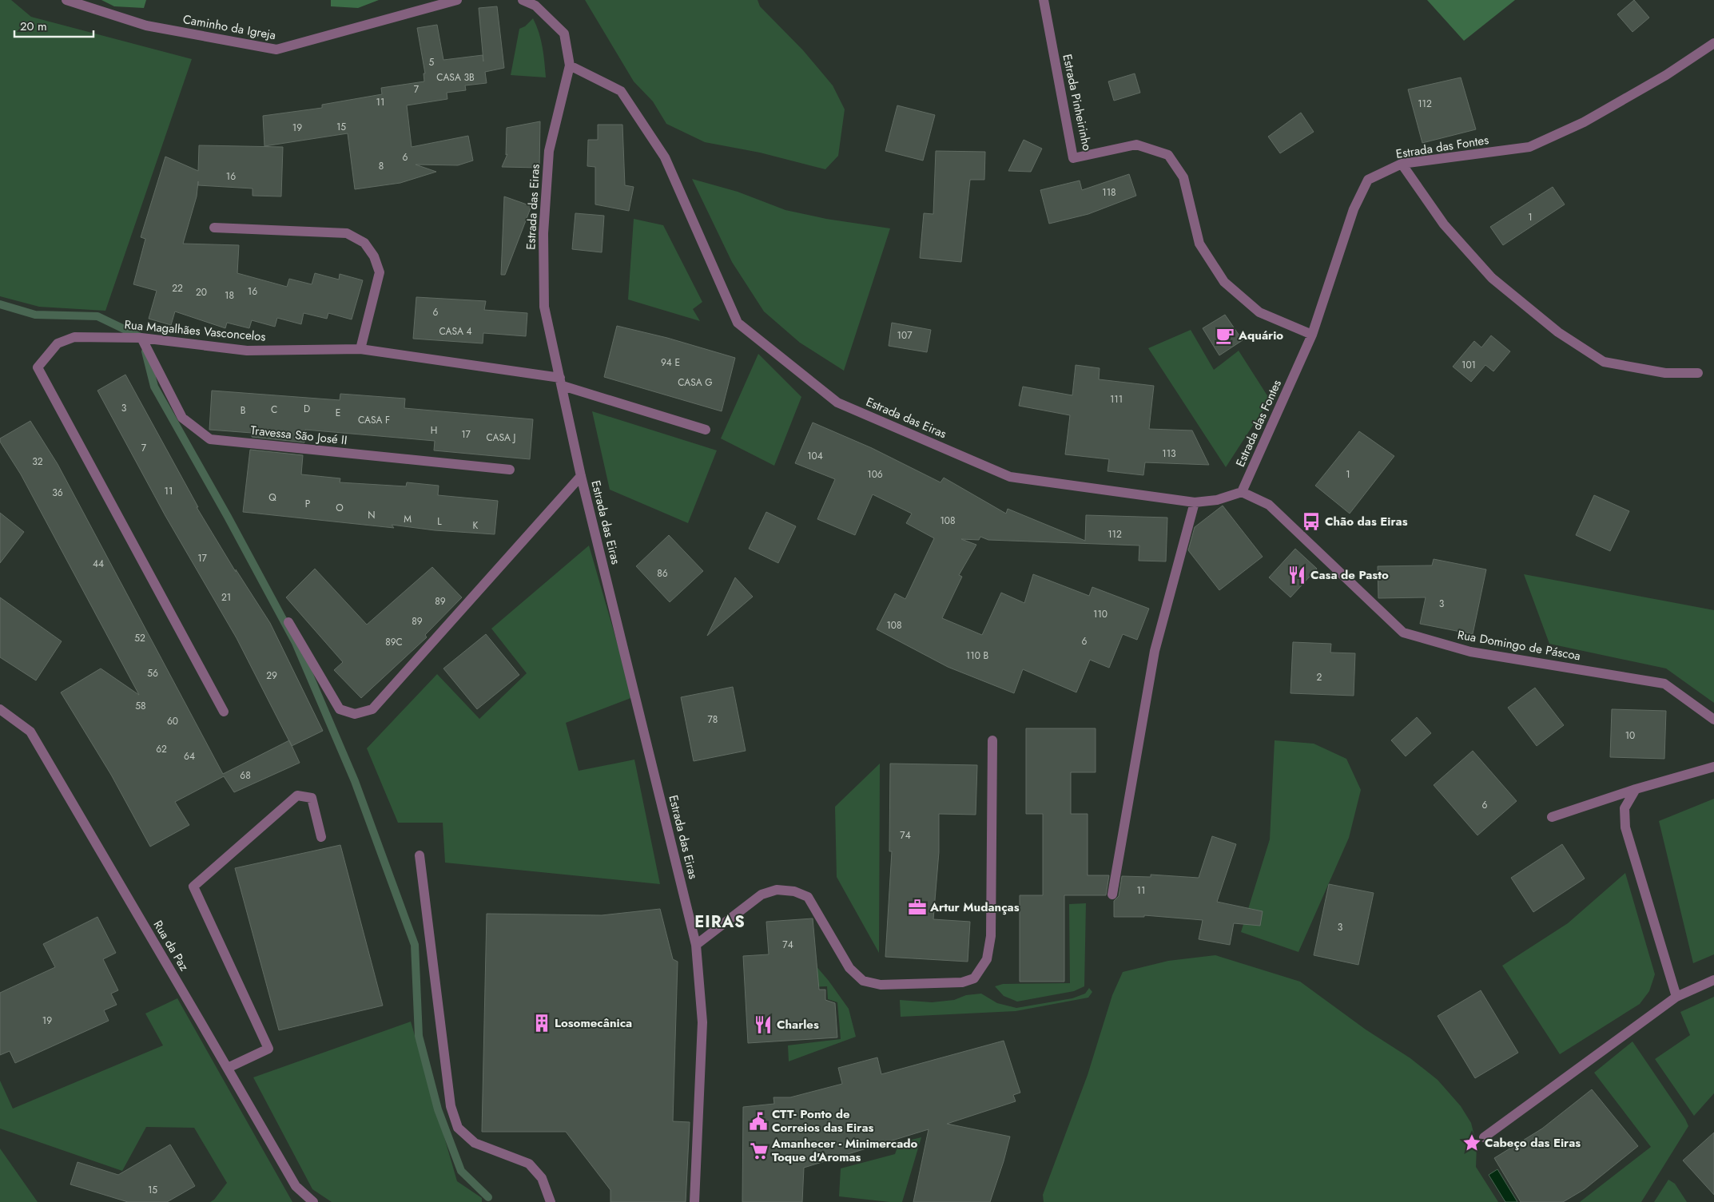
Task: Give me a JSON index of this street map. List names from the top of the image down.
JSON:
{
  "streets": {
    "street": [
      "Caminho da Igreja",
      "Estrada Pinheirinho",
      "Estrada das Fontes",
      "Estrada das Eiras",
      "Rua Magalhães Vasconcelos",
      "Travessa São José II",
      "Rua Domingo de Páscoa",
      "Rua da Paz"
    ]
  },
  "crossings": [
    ["Estrada Pinheirinho", "Estrada das Fontes"],
    ["Estrada das Fontes", "Estrada das Eiras"],
    ["Estrada das Fontes", "Rua Domingo de Páscoa"],
    ["Estrada das Eiras", "Rua Magalhães Vasconcelos"],
    ["Estrada das Eiras", "Rua Domingo de Páscoa"],
    ["Rua Magalhães Vasconcelos", "Travessa São José II"]
  ],
  "districts": ["EIRAS"],
  "places": {
    "cafe": ["Aquário"],
    "bus stop": ["Chão das Eiras"],
    "restaurant": ["Casa de Pasto", "Charles"],
    "office": ["Artur Mudanças"],
    "building": ["Losomecânica"],
    "public building": ["CTT- Ponto de Correios das Eiras"],
    "place": ["Cabeço das Eiras"],
    "supermarket": ["Amanhecer - Minimercado Toque d'Aromas"]
  },
  "house_numbers": [
    "5",
    "CASA 3B",
    "7",
    "11",
    "112",
    "15",
    "19",
    "6",
    "8",
    "16",
    "118",
    "1",
    "22",
    "16",
    "20",
    "18",
    "6",
    "CASA 4",
    "107",
    "94 E",
    "101",
    "CASA G",
    "111",
    "3",
    "D",
    "C",
    "B",
    "E",
    "CASA F",
    "H",
    "17",
    "CASA J",
    "7",
    "113",
    "104",
    "32",
    "106",
    "1",
    "11",
    "36",
    "Q",
    "P",
    "O",
    "N",
    "M",
    "108",
    "L",
    "K",
    "112",
    "17",
    "44",
    "86",
    "21",
    "89",
    "3",
    "110",
    "89",
    "108",
    "52",
    "6",
    "89C",
    "110 B",
    "56",
    "29",
    "2",
    "58",
    "78",
    "60",
    "10",
    "62",
    "64",
    "68",
    "6",
    "74",
    "11",
    "3",
    "74",
    "19",
    "15"
  ],
  "scale_bar": "20 m"
}
